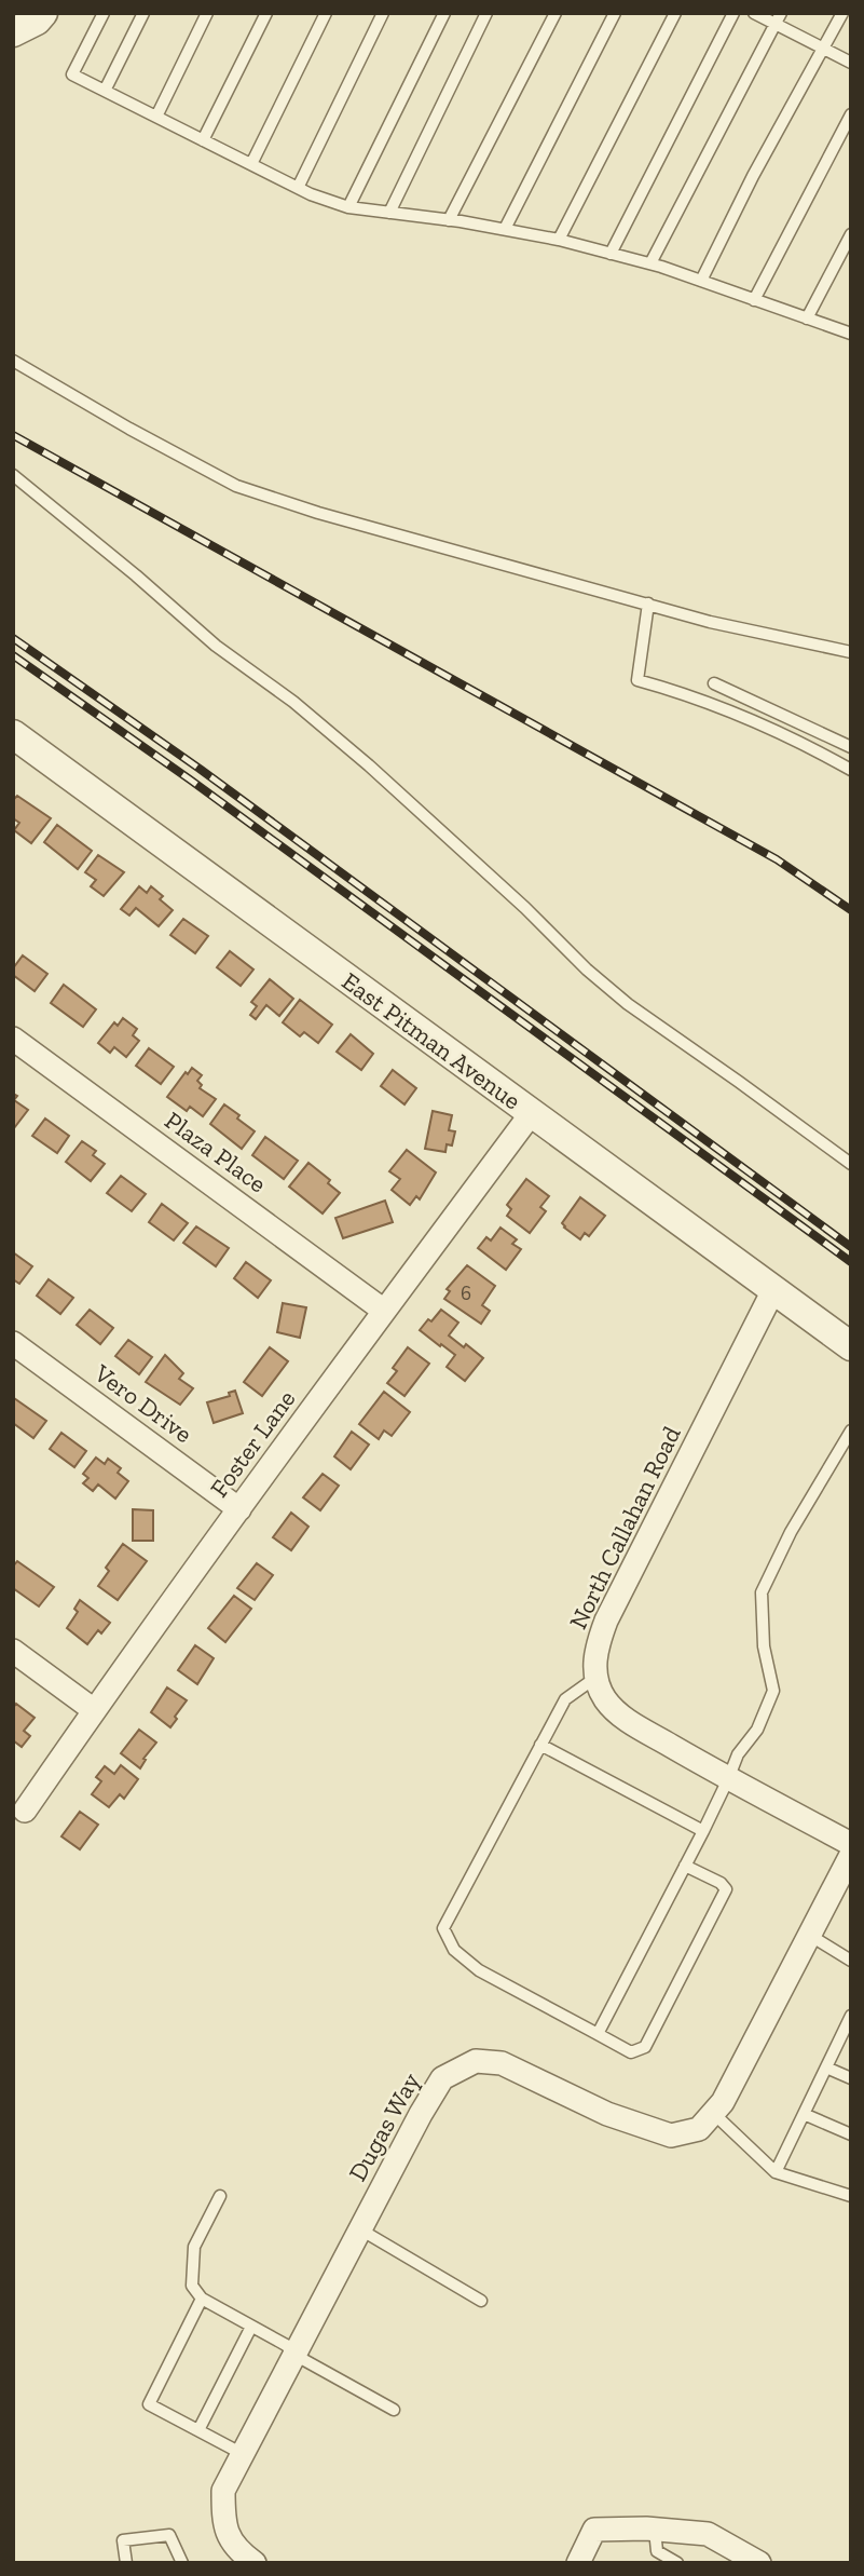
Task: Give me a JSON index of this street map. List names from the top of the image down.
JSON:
{
  "streets": {
    "street": [
      "East Pitman Avenue",
      "Plaza Place",
      "Vero Drive",
      "Foster Lane",
      "North Callahan Road",
      "Dugas Way"
    ]
  },
  "crossings": [
    ["East Pitman Avenue", "Foster Lane"],
    ["East Pitman Avenue", "North Callahan Road"],
    ["Plaza Place", "Foster Lane"],
    ["Vero Drive", "Foster Lane"]
  ],
  "house_numbers": ["6"]
}
